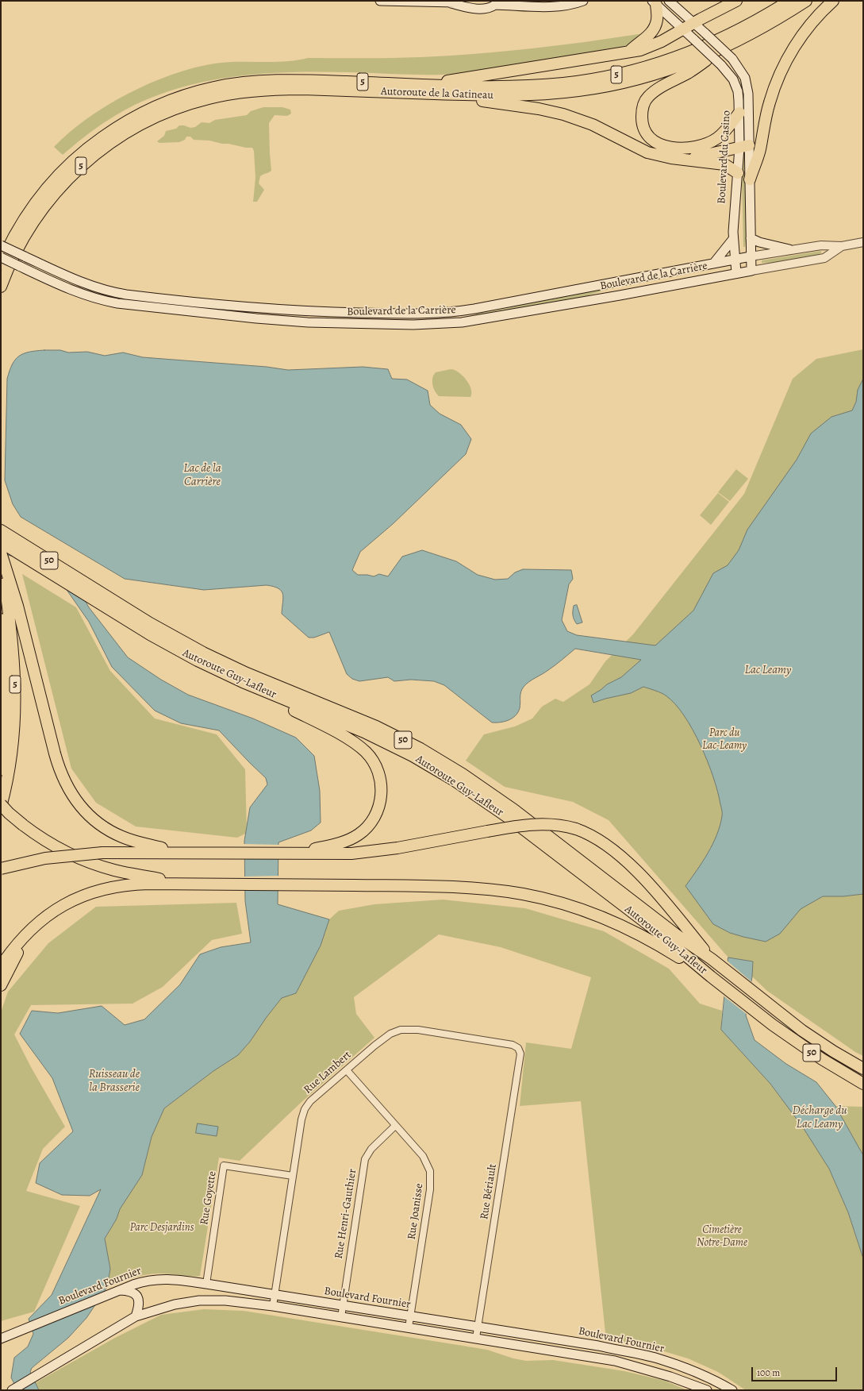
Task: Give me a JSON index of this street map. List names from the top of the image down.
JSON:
{
  "streets": {
    "highway": [
      "5",
      "Autoroute de la Gatineau",
      "50",
      "Autoroute Guy-Lafleur"
    ],
    "main road": ["Boulevard du Casino", "Boulevard de la Carrière", "Boulevard Fournier"],
    "street": [
      "Rue Lambert",
      "Rue Bériault",
      "Rue Goyette",
      "Rue Joanisse",
      "Rue Henri-Gauthier"
    ]
  },
  "crossings": [
    ["Boulevard du Casino", "Boulevard de la Carrière"],
    ["Rue Lambert", "Rue Bériault"],
    ["Rue Lambert", "Rue Goyette"],
    ["Rue Lambert", "Rue Joanisse"],
    ["Rue Lambert", "Boulevard Fournier"],
    ["Rue Bériault", "Boulevard Fournier"],
    ["Rue Goyette", "Boulevard Fournier"],
    ["Rue Joanisse", "Rue Henri-Gauthier"],
    ["Rue Joanisse", "Boulevard Fournier"],
    ["Rue Henri-Gauthier", "Boulevard Fournier"]
  ],
  "water": [
    "Lac de la Carrière",
    "Lac Leamy",
    "Ruisseau de la Brasserie",
    "Décharge du Lac Leamy"
  ],
  "parks": ["Parc du Lac-Leamy", "Parc Desjardins", "Cimetière Notre-Dame"],
  "scale_bar": "100 m"
}
